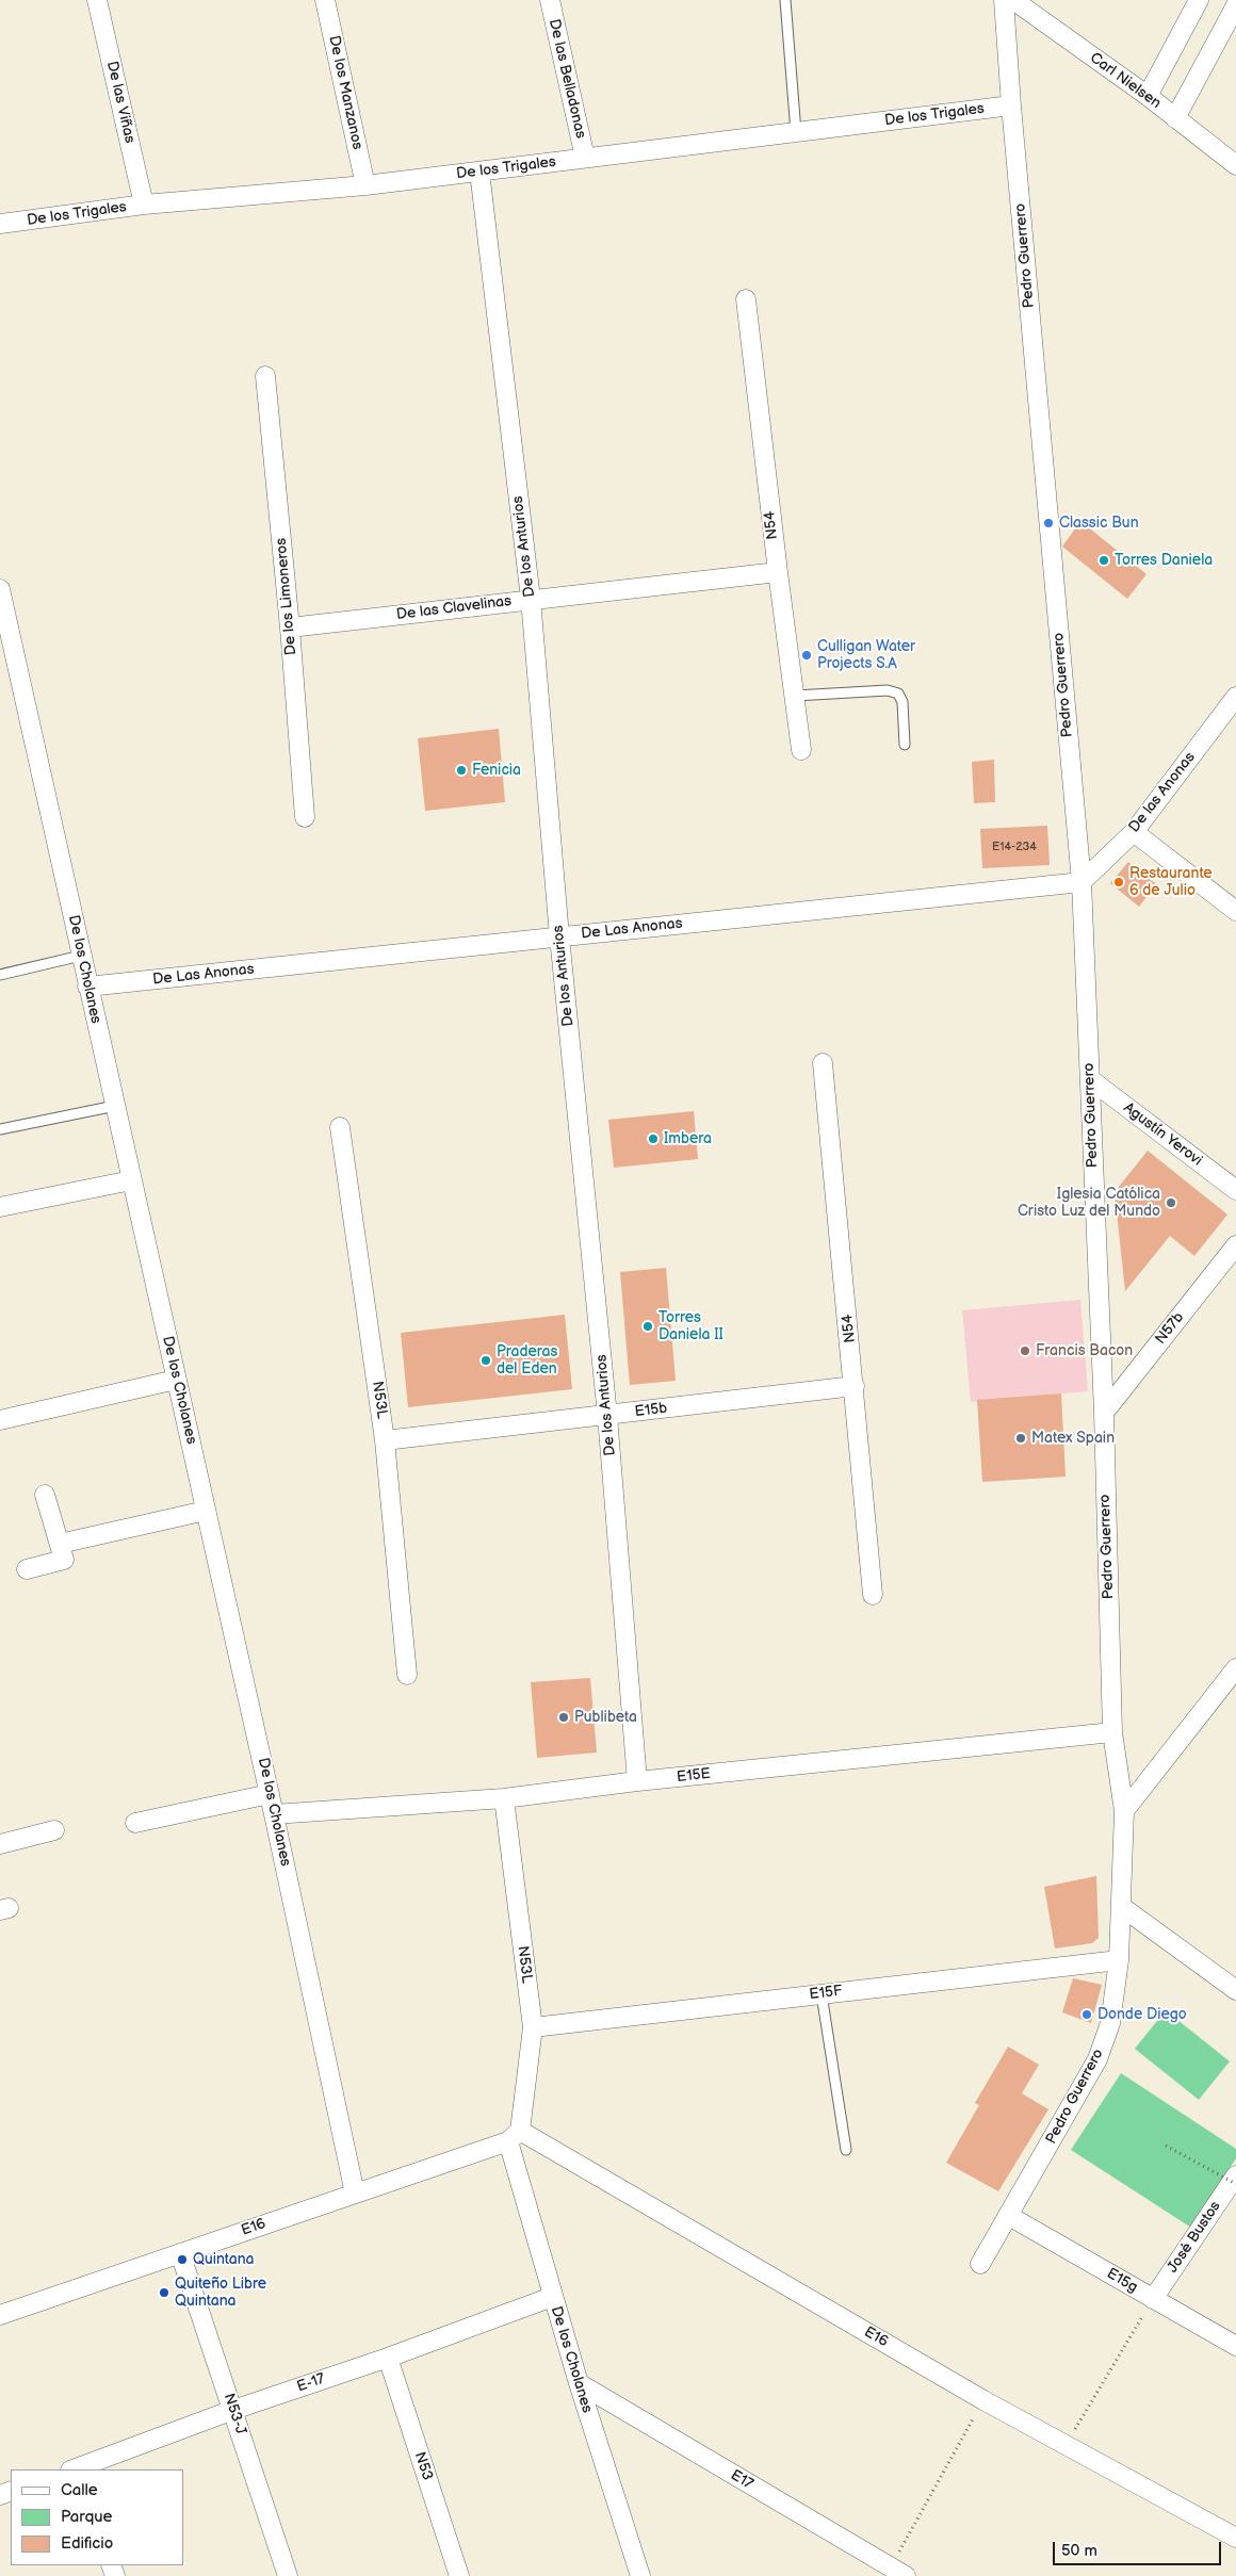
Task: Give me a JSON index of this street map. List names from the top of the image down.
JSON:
{
  "streets": {
    "street": [
      "De las Belladonas",
      "Carl Nielsen",
      "De los Manzanos",
      "De las Viñas",
      "De los Trigales",
      "Pedro Guerrero",
      "N54",
      "De los Anturios",
      "De los Limoneros",
      "De las Clavelinas",
      "De las Anonas",
      "De Las Anonas",
      "De los Cholanes",
      "Agustín Yerovi",
      "N57b",
      "N53L",
      "E15b",
      "E15E",
      "E15F",
      "E16",
      "José Bustos",
      "E15g",
      "E-17",
      "N53-J",
      "N53",
      "E17"
    ]
  },
  "crossings": [
    ["De las Belladonas", "De los Trigales"],
    ["De los Manzanos", "De los Trigales"],
    ["De las Viñas", "De los Trigales"],
    ["De los Trigales", "Pedro Guerrero"],
    ["De los Trigales", "De los Anturios"],
    ["Pedro Guerrero", "De las Anonas"],
    ["Pedro Guerrero", "De Las Anonas"],
    ["Pedro Guerrero", "Agustín Yerovi"],
    ["Pedro Guerrero", "N57b"],
    ["Pedro Guerrero", "E15E"],
    ["Pedro Guerrero", "E15F"],
    ["Pedro Guerrero", "E15g"],
    ["N54", "De las Clavelinas"],
    ["N54", "E15b"],
    ["De los Anturios", "De las Clavelinas"],
    ["De los Anturios", "De Las Anonas"],
    ["De los Anturios", "E15b"],
    ["De los Anturios", "E15E"],
    ["De los Limoneros", "De las Clavelinas"],
    ["De las Anonas", "De Las Anonas"],
    ["De Las Anonas", "De los Cholanes"],
    ["De los Cholanes", "N53L"],
    ["De los Cholanes", "E15E"],
    ["De los Cholanes", "E16"],
    ["De los Cholanes", "E-17"],
    ["De los Cholanes", "E17"],
    ["N53L", "E15b"],
    ["N53L", "E15E"],
    ["N53L", "E15F"],
    ["N53L", "E16"],
    ["E16", "N53-J"],
    ["José Bustos", "E15g"],
    ["E-17", "N53-J"],
    ["E-17", "N53"]
  ],
  "places": [
    "Classic Bun",
    "Torres Daniela",
    "Culligan Water Projects S.A",
    "Fenicia",
    "Restaurante 6 de Julio",
    "Imbera",
    "Iglesia Católica Cristo Luz del Mundo",
    "Torres Daniela II",
    "Francis Bacon",
    "Praderas del Eden",
    "Matex Spain",
    "Publibeta",
    "Donde Diego",
    "Quintana",
    "Quiteño Libre Quintana"
  ],
  "house_numbers": ["E14-234"],
  "legend": ["Calle", "Parque", "Edificio"],
  "scale_bar": "50 m"
}
